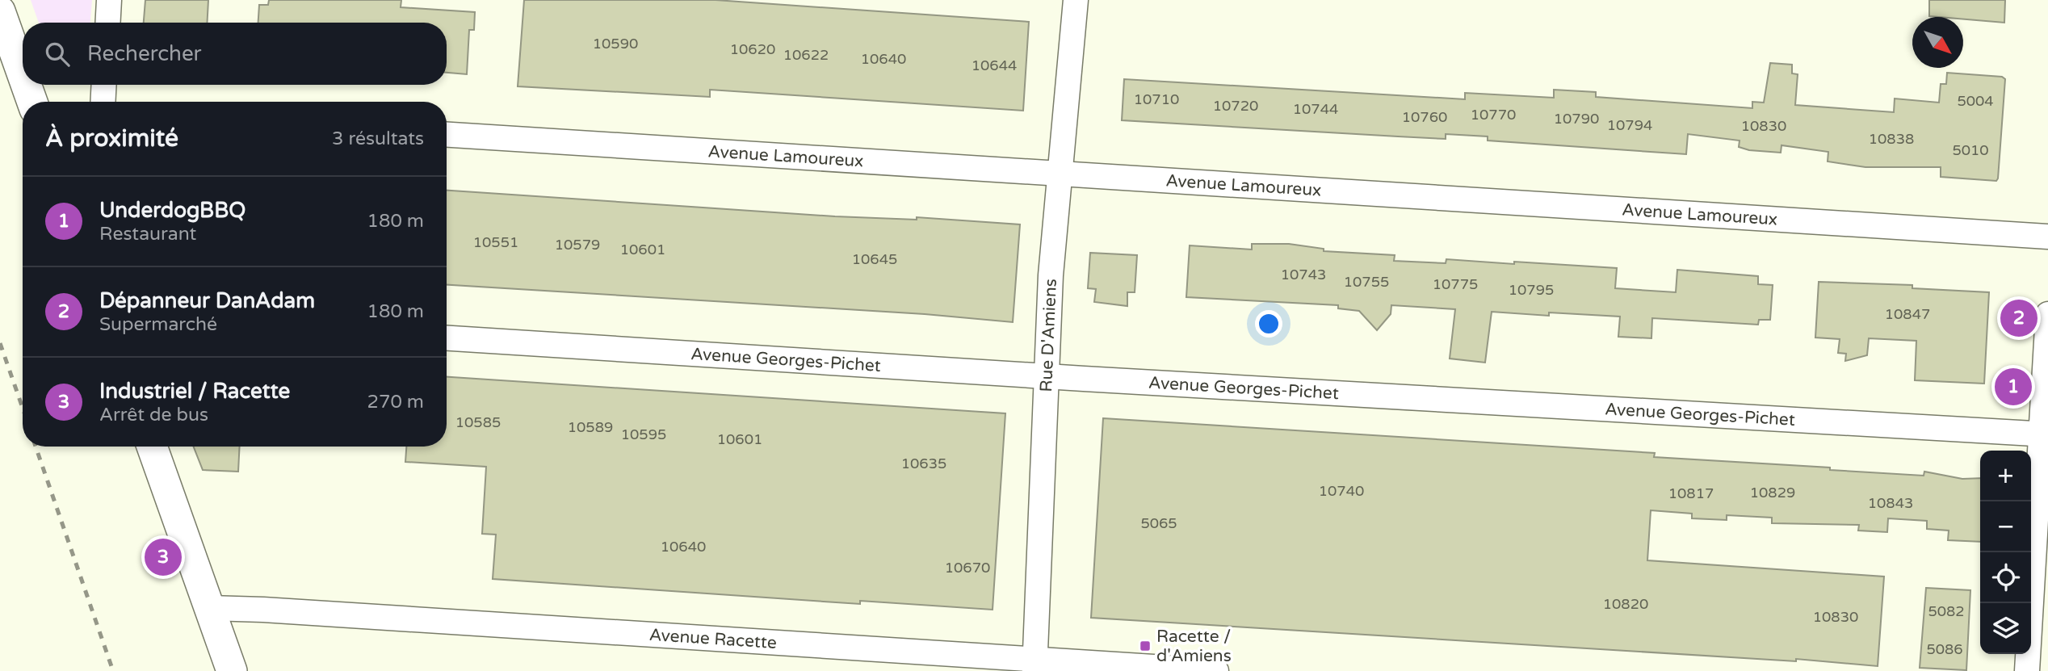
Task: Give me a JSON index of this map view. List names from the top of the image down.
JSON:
{
  "streets": {
    "street": [
      "Avenue Lamoureux",
      "Rue D'Amiens",
      "Avenue Georges-Pichet",
      "Avenue Racette"
    ]
  },
  "crossings": [
    ["Avenue Lamoureux", "Rue D'Amiens"],
    ["Rue D'Amiens", "Avenue Georges-Pichet"],
    ["Rue D'Amiens", "Avenue Racette"]
  ],
  "places": {
    "transit": ["Racette / d'Amiens"]
  },
  "house_numbers": [
    "10590",
    "10620",
    "10622",
    "10640",
    "10644",
    "10710",
    "5004",
    "10720",
    "10744",
    "10770",
    "10760",
    "10790",
    "10794",
    "10830",
    "10838",
    "5010",
    "10551",
    "10579",
    "10601",
    "10645",
    "10743",
    "10755",
    "10775",
    "10795",
    "10847",
    "10585",
    "10589",
    "10595",
    "10601",
    "10635",
    "10740",
    "10829",
    "10817",
    "10843",
    "5065",
    "10640",
    "10670",
    "10820",
    "5082",
    "10830",
    "5086"
  ],
  "north": "bottom right",
  "page": {
    "search": "Rechercher",
    "heading": ["À proximité", "3 résultats"],
    "list": [
      {
        "mark": "1",
        "name": "UnderdogBBQ",
        "note": "Restaurant",
        "value": "180 m"
      },
      {
        "mark": "2",
        "name": "Dépanneur DanAdam",
        "note": "Supermarché",
        "value": "180 m"
      },
      {
        "mark": "3",
        "name": "Industriel / Racette",
        "note": "Arrêt de bus",
        "value": "270 m"
      }
    ],
    "pins": ["2", "1", "3"],
    "map_buttons": ["+", "−"]
  }
}
